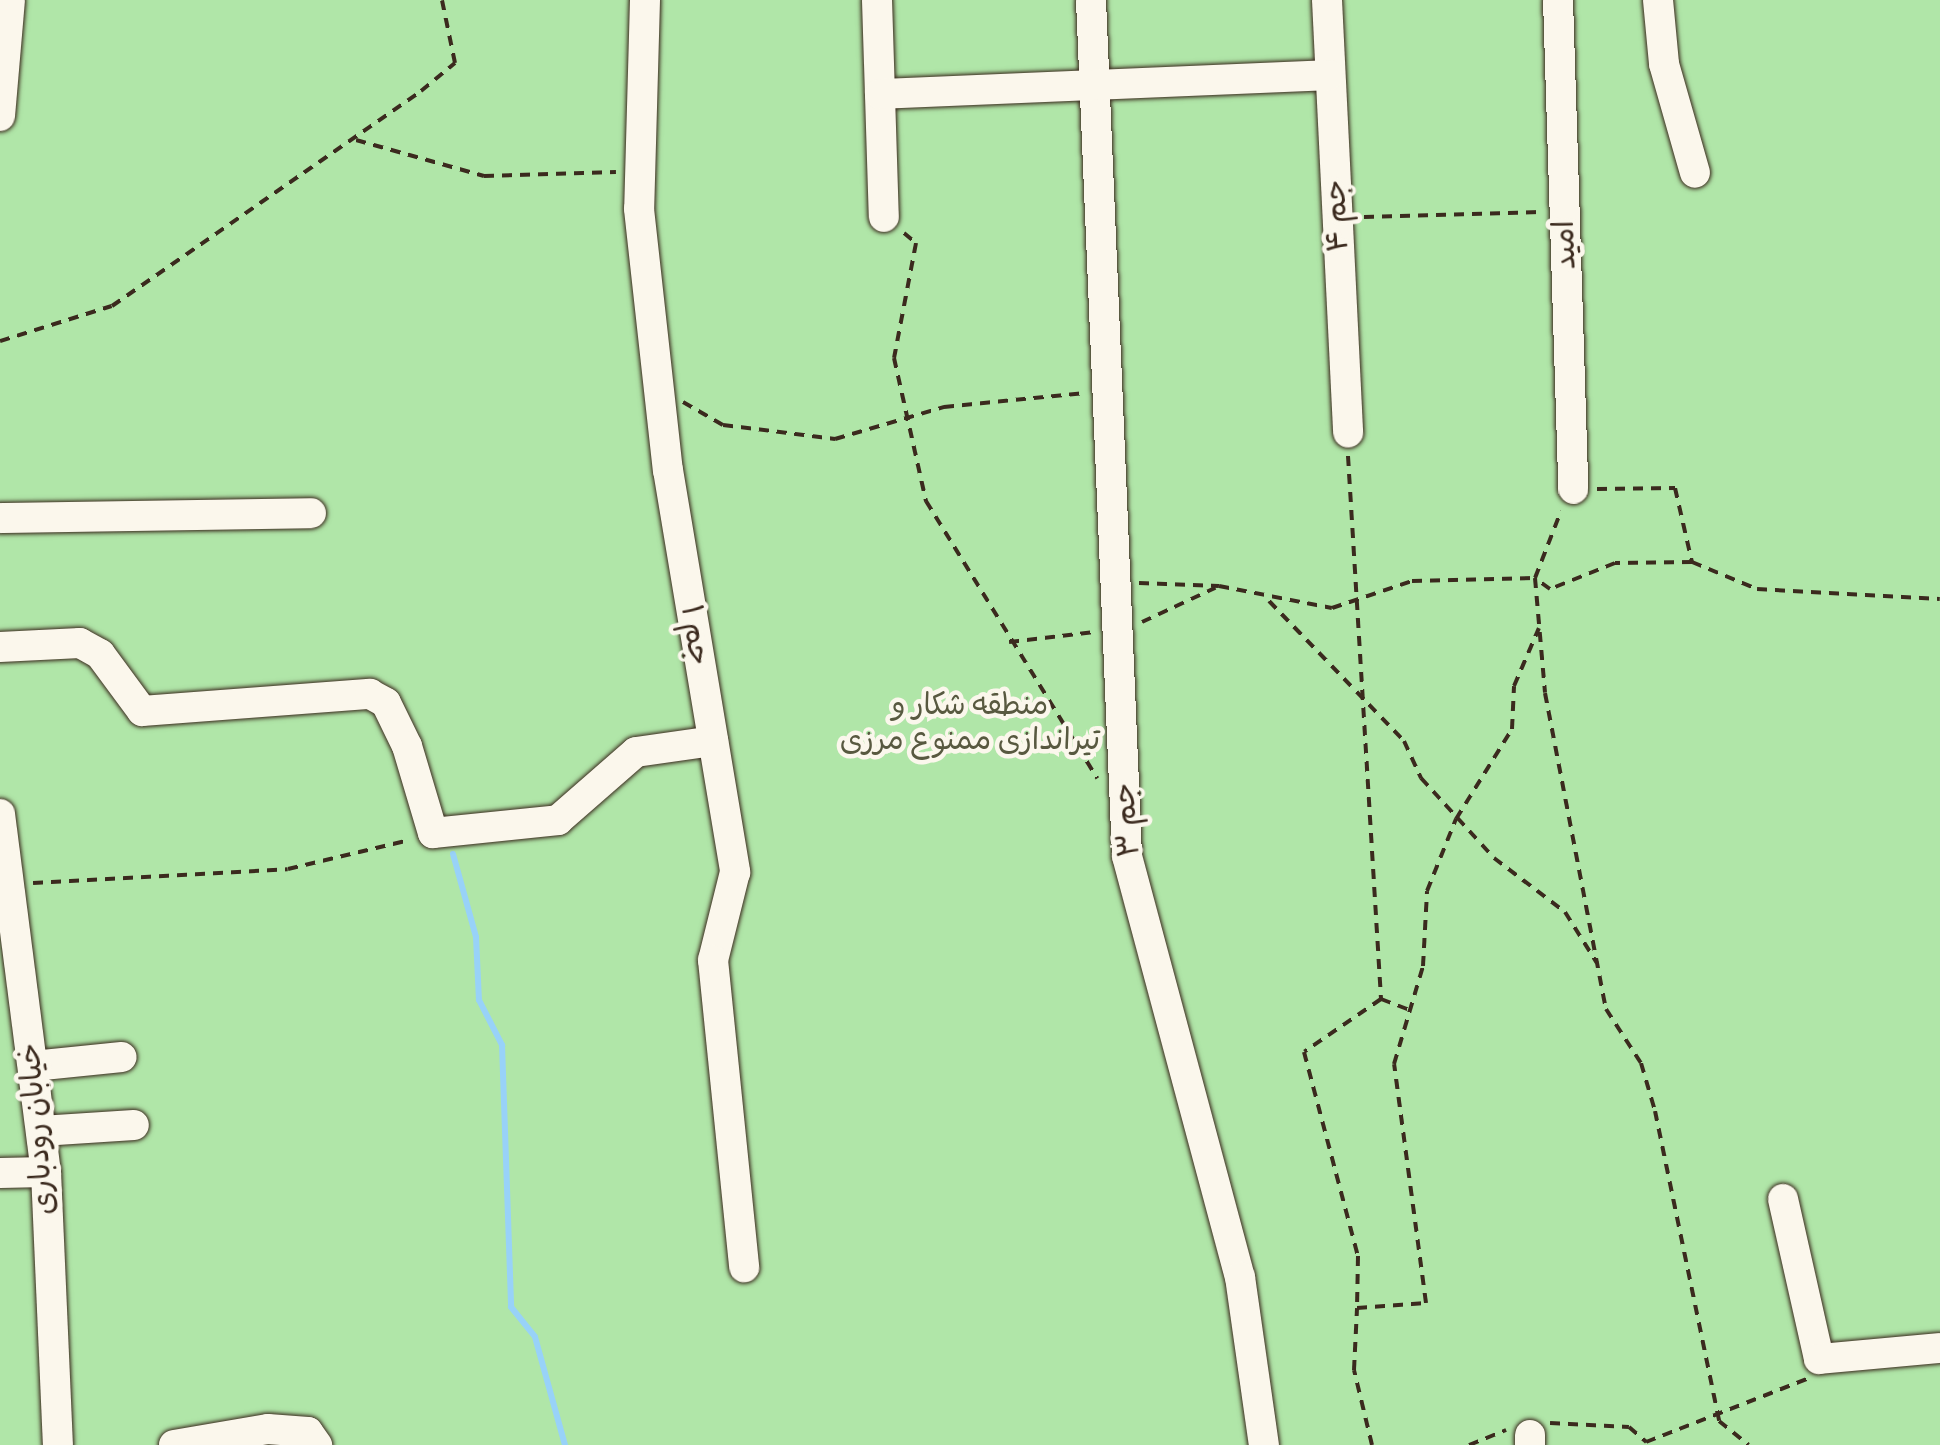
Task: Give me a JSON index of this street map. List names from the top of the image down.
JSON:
{
  "streets": {
    "street": [
      "جم ۴",
      "امید",
      "جم ۱",
      "جم ۳",
      "خیابان رودباری"
    ]
  },
  "parks": ["منطقه شکار و تیراندازی ممنوع مرزی"]
}
